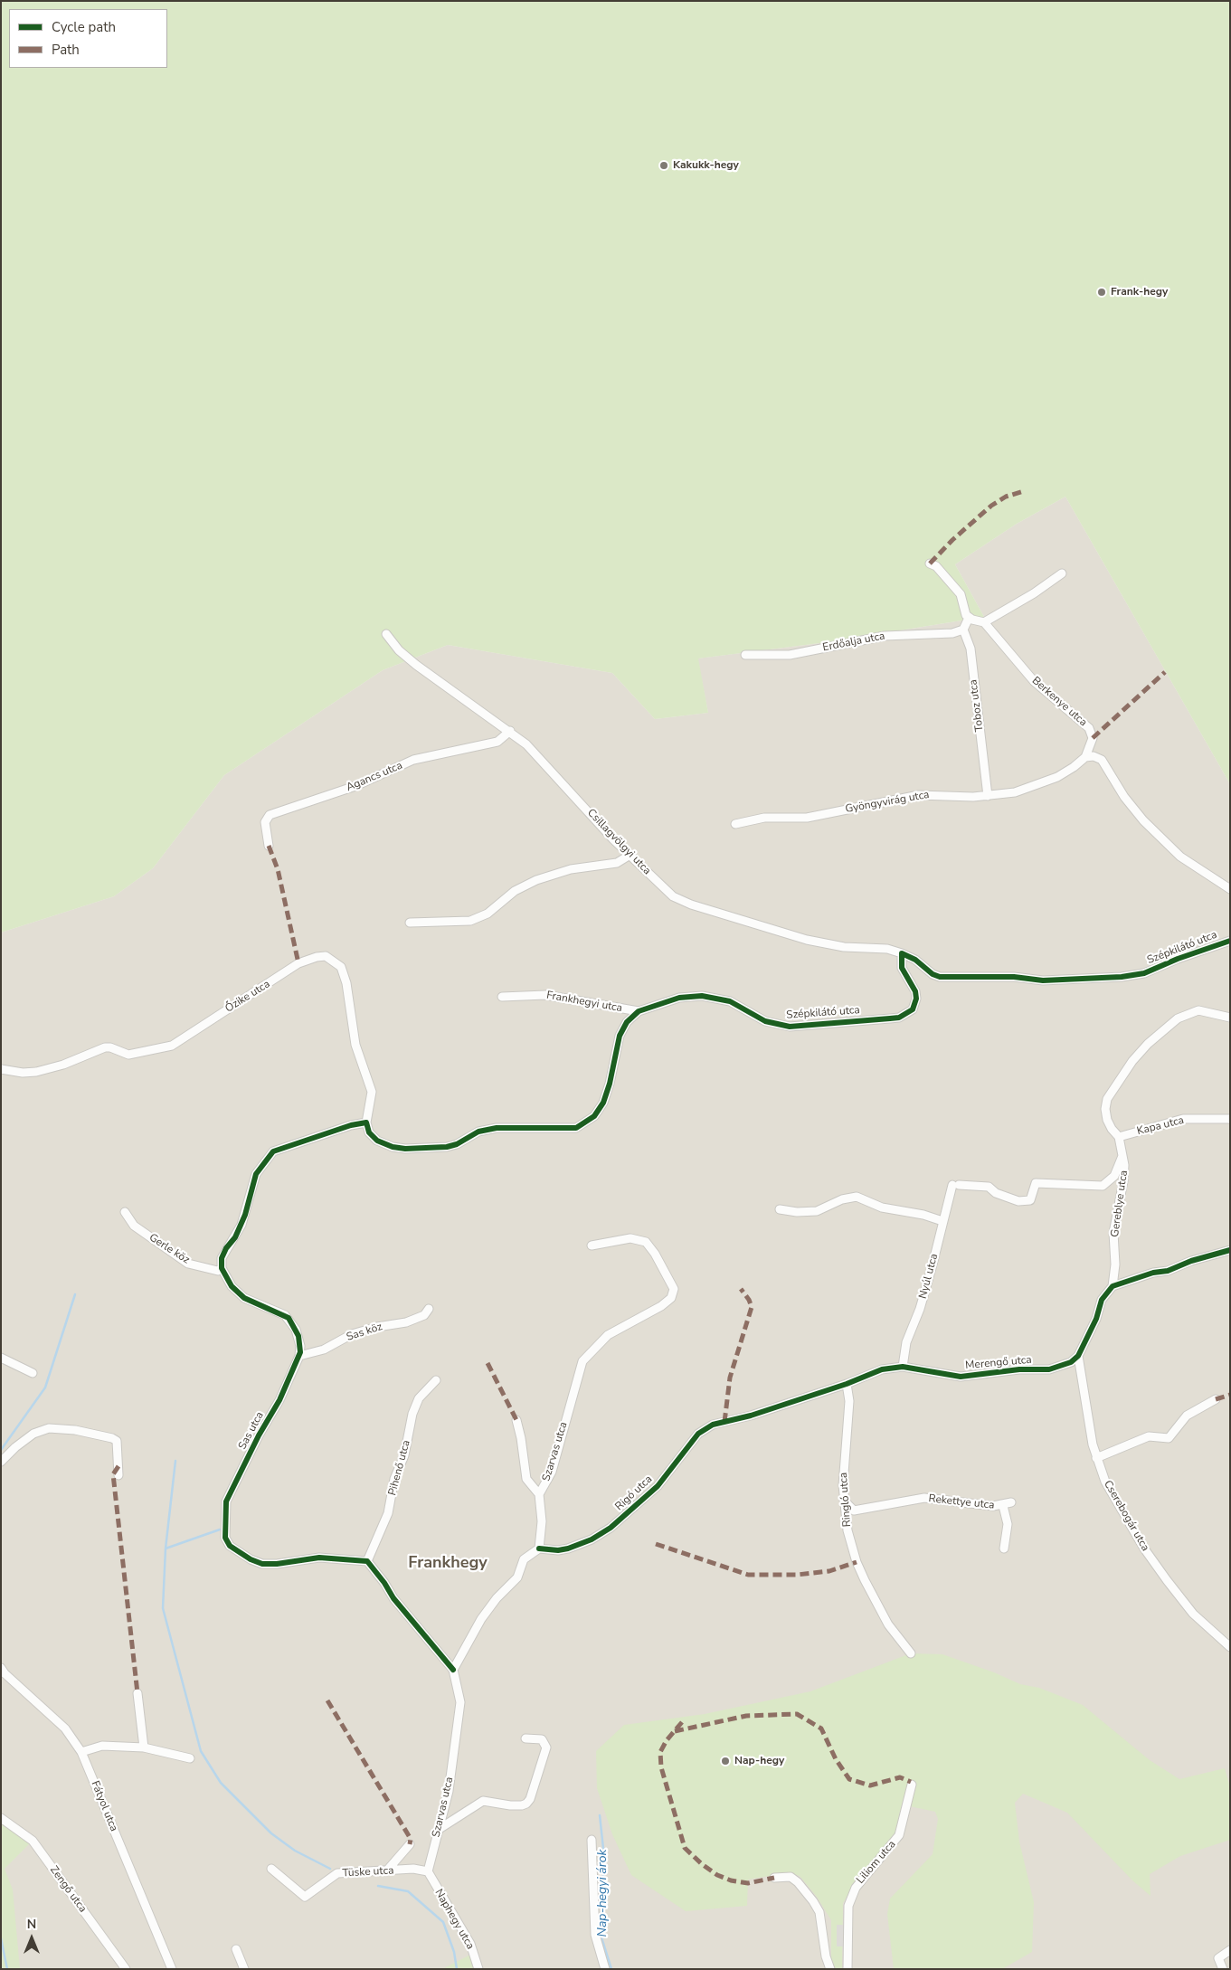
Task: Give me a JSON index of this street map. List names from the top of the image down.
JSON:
{
  "streets": {
    "street": [
      "Erdőalja utca",
      "Berkenye utca",
      "Toboz utca",
      "Agancs utca",
      "Gyöngyvirág utca",
      "Csillagvölgyi utca",
      "Szépkilátó utca",
      "Őzike utca",
      "Frankhegyi utca",
      "Kapa utca",
      "Gereblye utca",
      "Gerle köz",
      "Nyúl utca",
      "Sas köz",
      "Merengő utca",
      "Sas utca",
      "Szarvas utca",
      "Pihenő utca",
      "Rigó utca",
      "Ringló utca",
      "Rekettye utca",
      "Cserebogár utca",
      "Fátyol utca",
      "Liliom utca",
      "Tüske utca",
      "Zengő utca",
      "Naphegy utca"
    ]
  },
  "crossings": [
    ["Erdőalja utca", "Toboz utca"],
    ["Berkenye utca", "Gyöngyvirág utca"],
    ["Toboz utca", "Gyöngyvirág utca"],
    ["Agancs utca", "Csillagvölgyi utca"],
    ["Csillagvölgyi utca", "Szépkilátó utca"],
    ["Szépkilátó utca", "Őzike utca"],
    ["Szépkilátó utca", "Frankhegyi utca"],
    ["Kapa utca", "Gereblye utca"],
    ["Gereblye utca", "Nyúl utca"],
    ["Gerle köz", "Sas utca"],
    ["Nyúl utca", "Merengő utca"],
    ["Sas köz", "Sas utca"],
    ["Merengő utca", "Rigó utca"],
    ["Merengő utca", "Ringló utca"],
    ["Merengő utca", "Cserebogár utca"],
    ["Sas utca", "Pihenő utca"],
    ["Szarvas utca", "Rigó utca"],
    ["Szarvas utca", "Tüske utca"],
    ["Szarvas utca", "Naphegy utca"],
    ["Ringló utca", "Rekettye utca"],
    ["Tüske utca", "Naphegy utca"]
  ],
  "districts": ["Frankhegy"],
  "water": ["Nap-hegyi árok"],
  "places": ["Kakukk-hegy", "Frank-hegy", "Nap-hegy"],
  "legend": ["Cycle path", "Path"],
  "north": "top"
}
